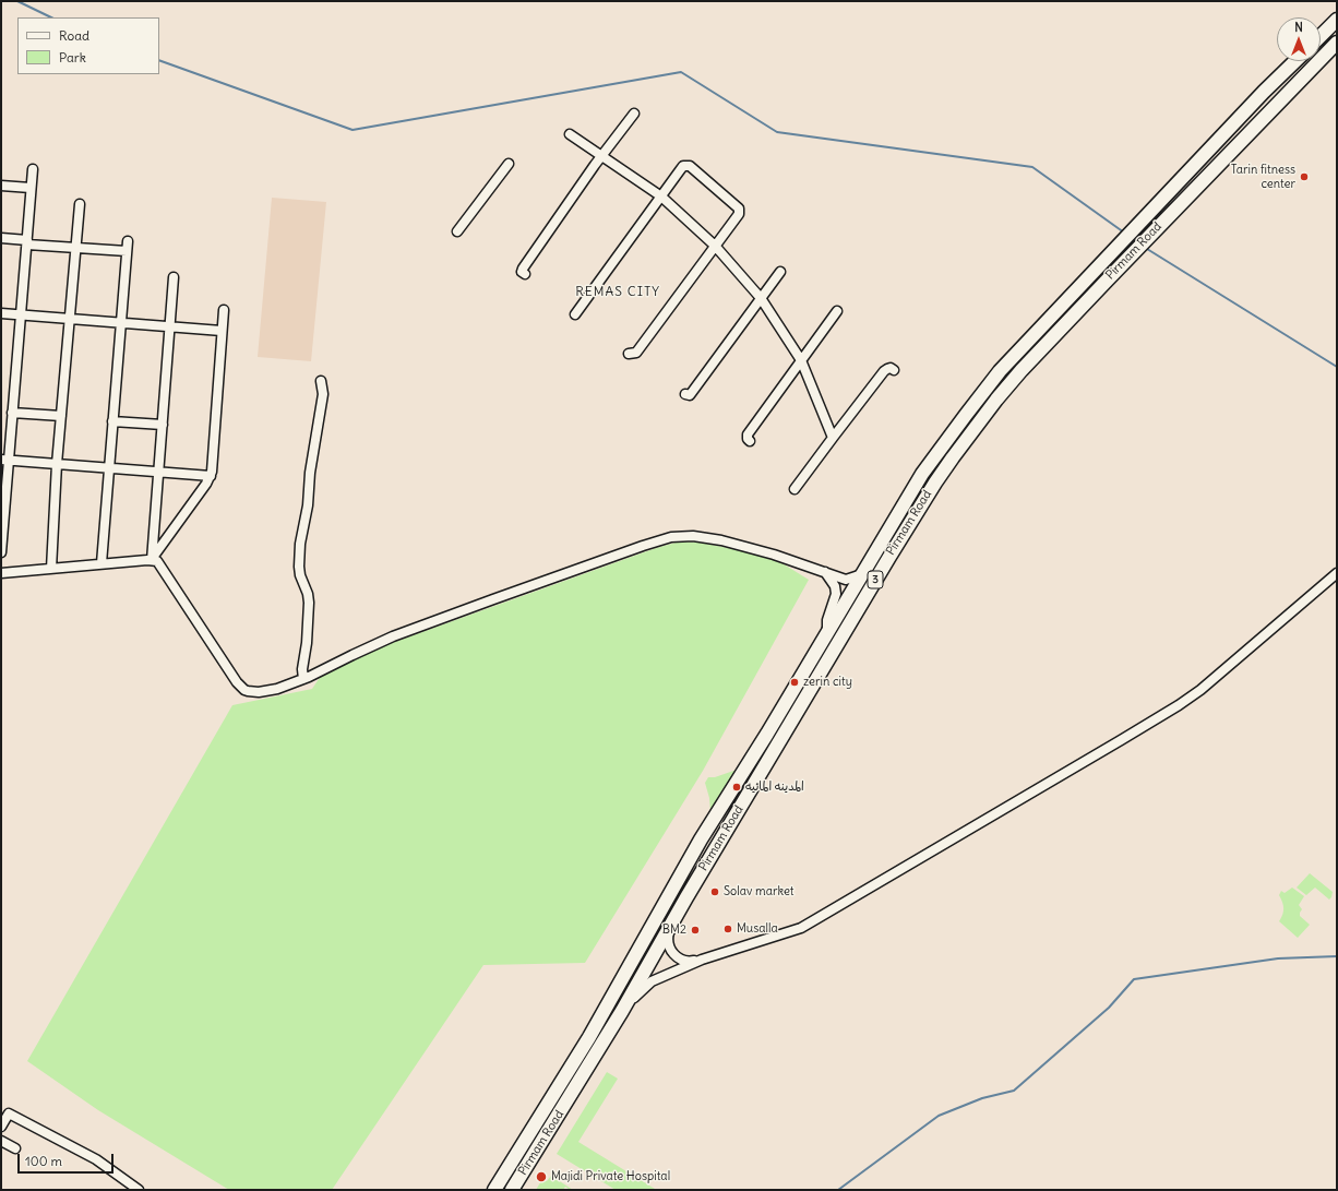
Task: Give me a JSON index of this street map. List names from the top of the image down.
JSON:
{
  "streets": {
    "highway": ["Pirmam Road", "3"]
  },
  "districts": ["REMAS CITY"],
  "places": [
    "Tarin fitness center",
    "zerin city",
    "المدينه المائيه",
    "Solav market",
    "Musalla",
    "BM2",
    "Majidi Private Hospital"
  ],
  "legend": ["Road", "Park"],
  "scale_bar": "100 m",
  "north": "top"
}
